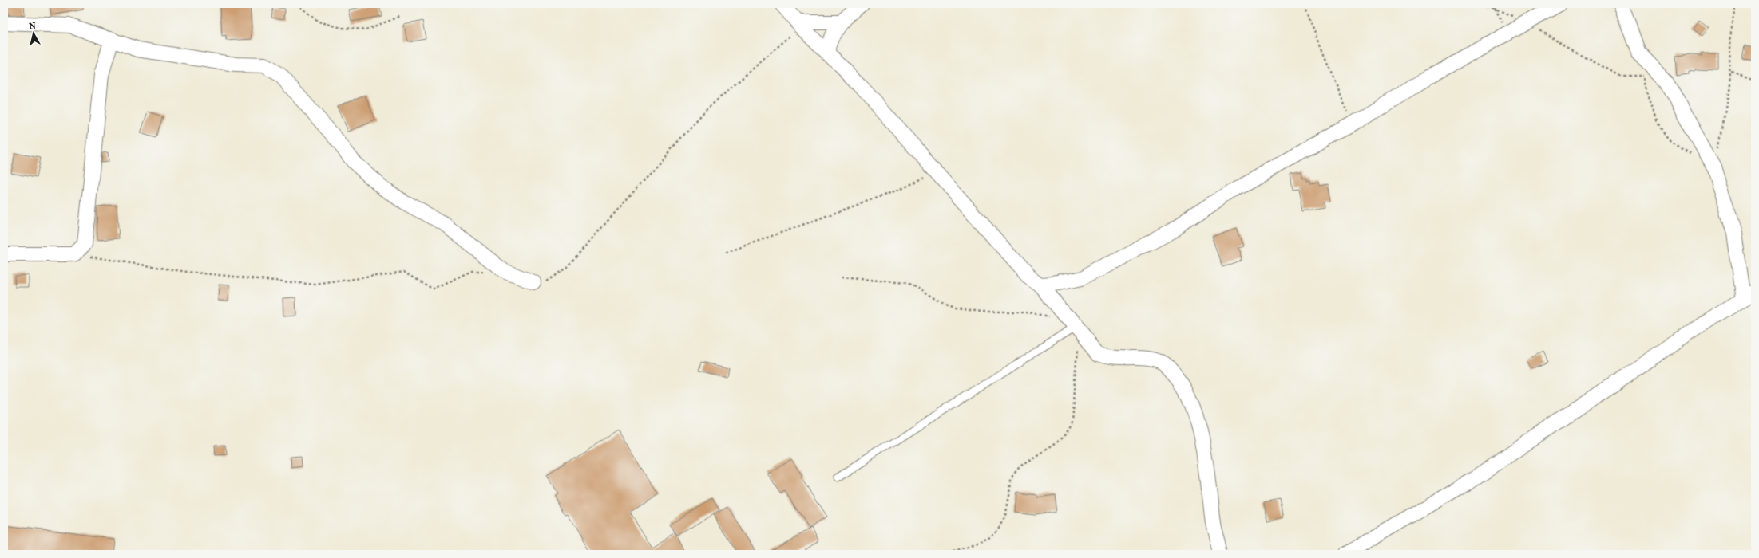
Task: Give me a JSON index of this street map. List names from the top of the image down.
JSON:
{
  "north": "top"
}
